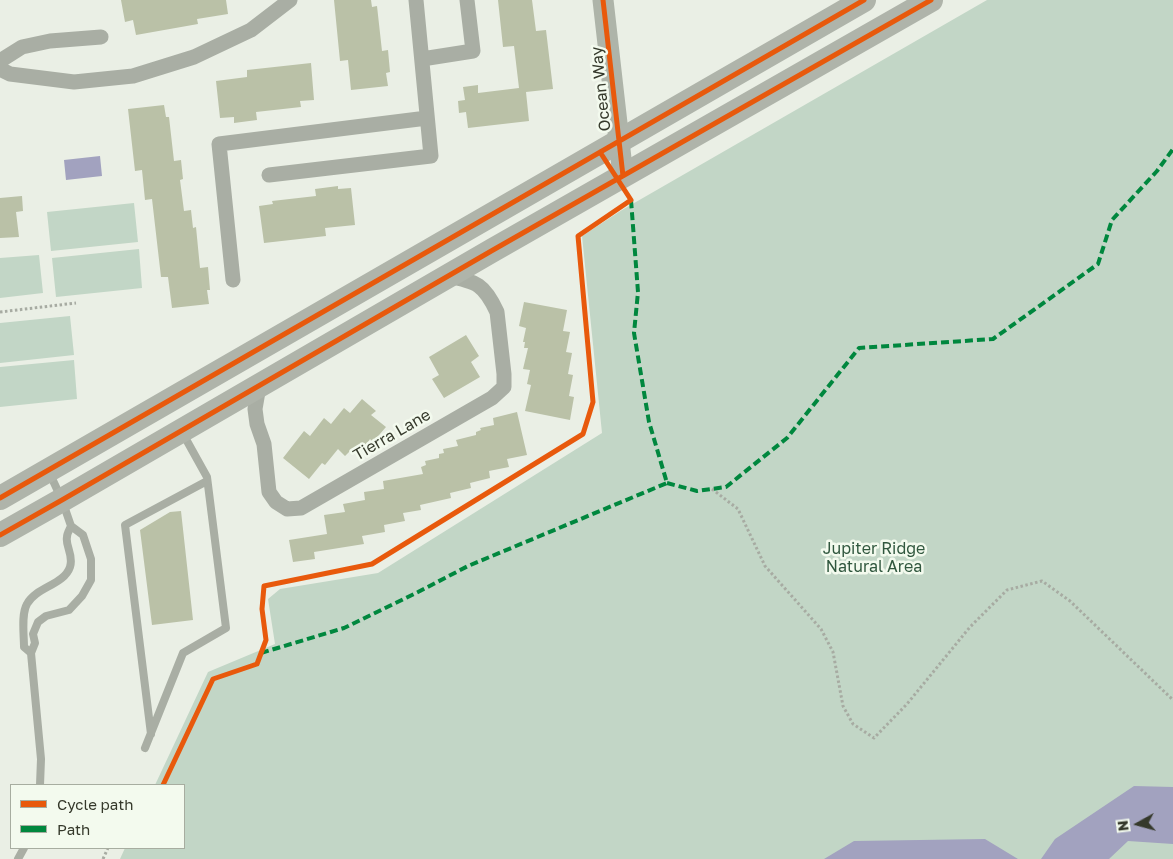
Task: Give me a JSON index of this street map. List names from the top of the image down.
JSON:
{
  "streets": {
    "street": ["Ocean Way", "Tierra Lane"]
  },
  "parks": ["Jupiter Ridge Natural Area"],
  "legend": ["Cycle path", "Path"],
  "north": "left"
}
